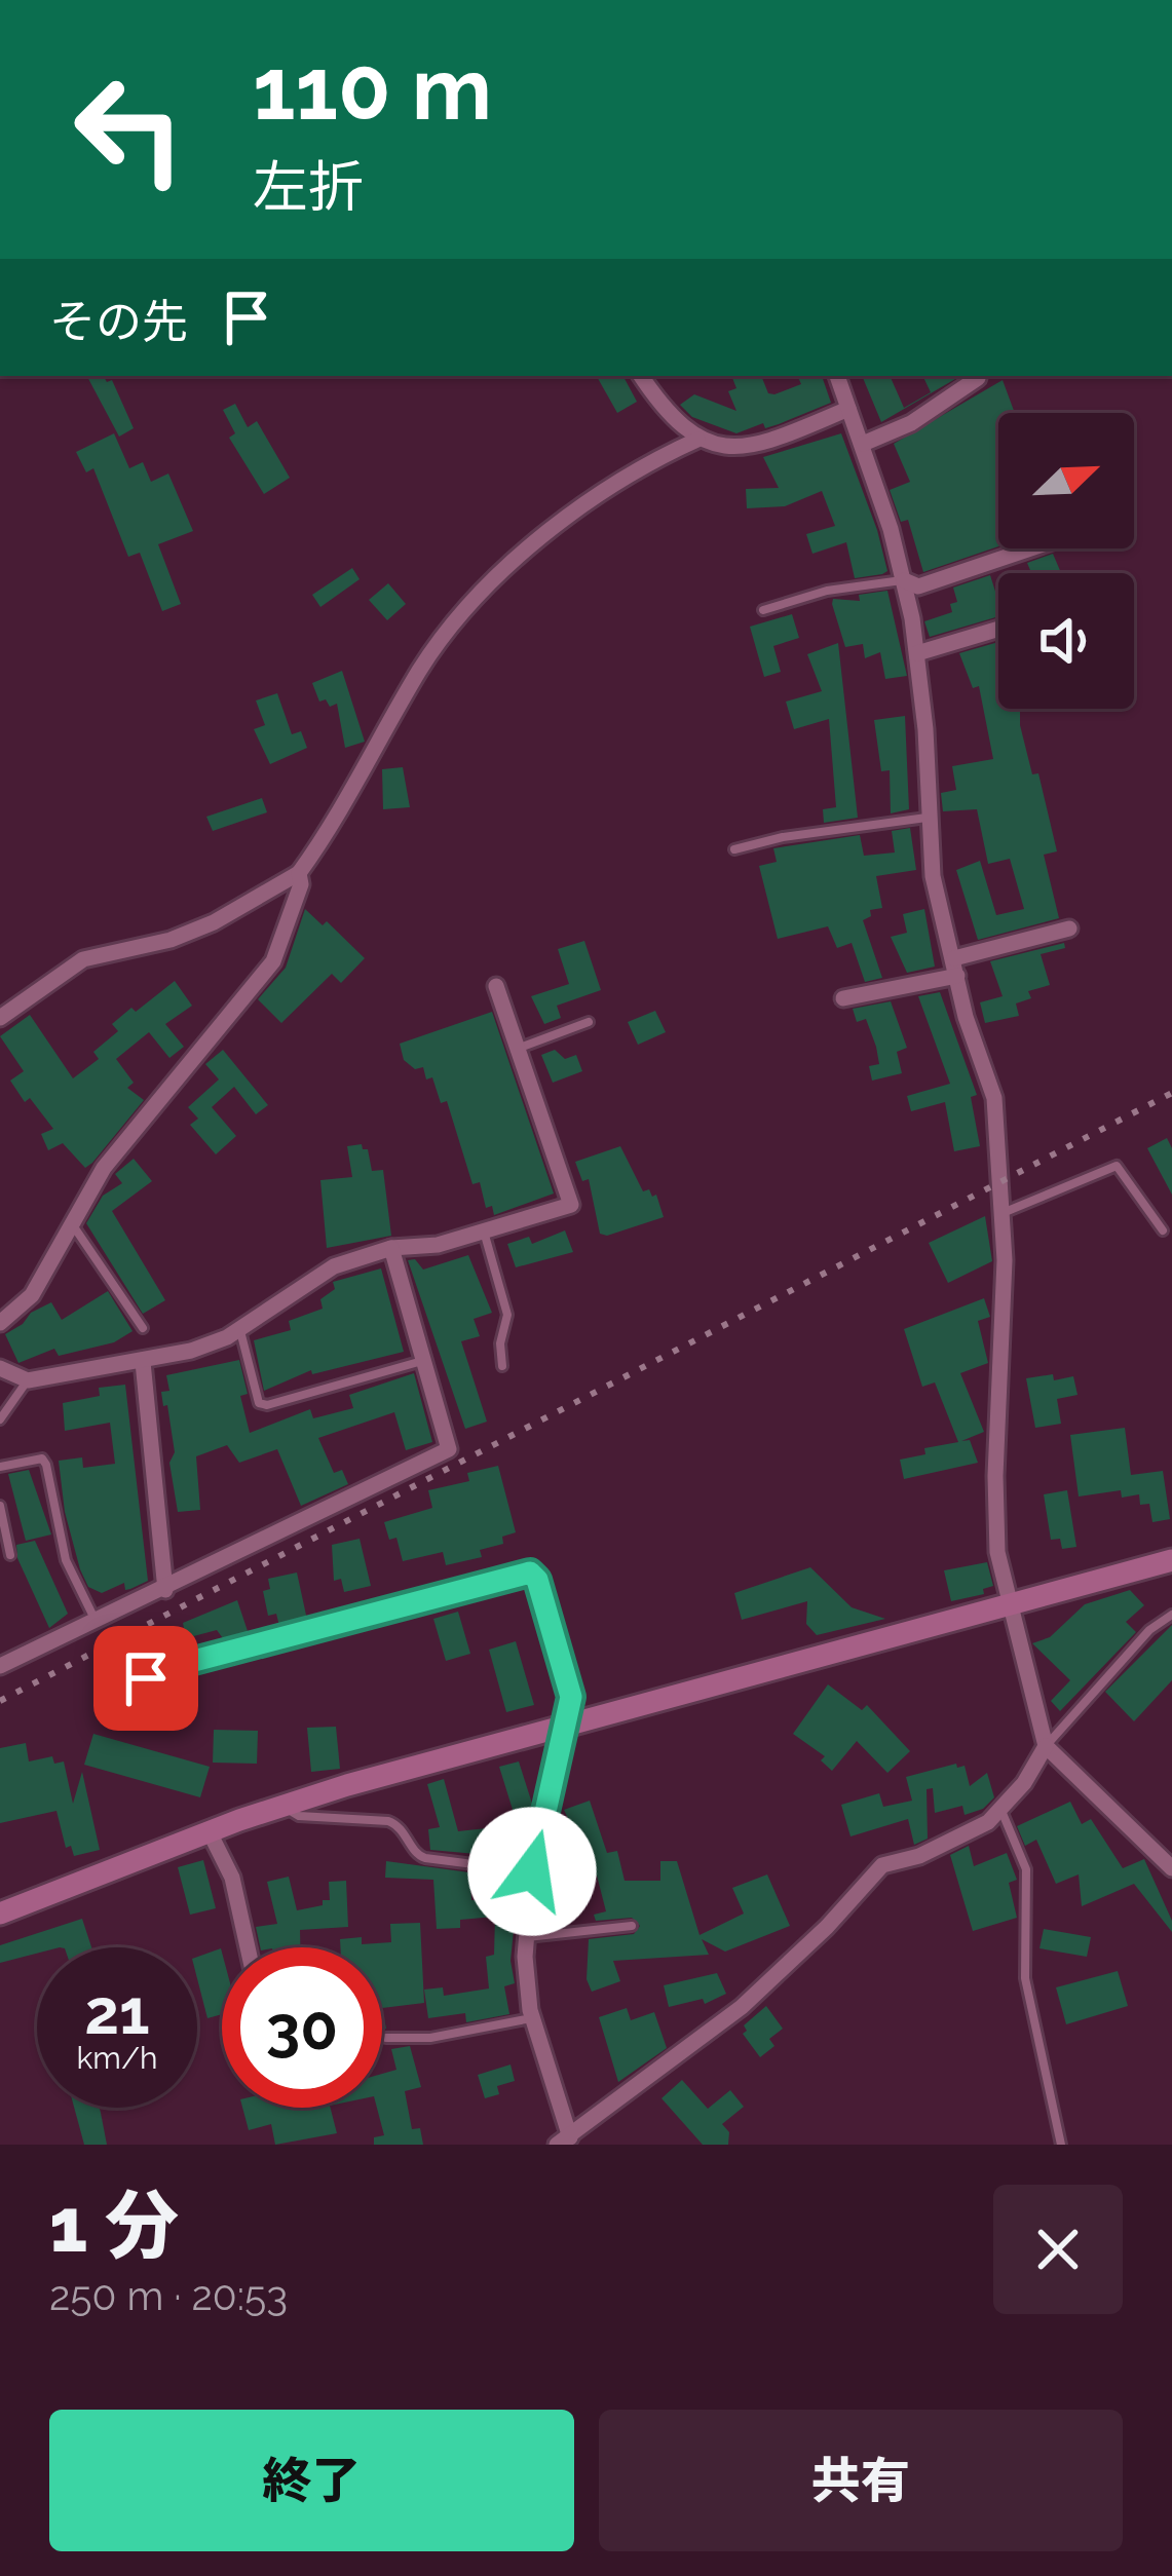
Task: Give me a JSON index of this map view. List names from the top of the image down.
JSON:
{
  "north": "top right",
  "page": {
    "turn": ["110 m", "左折"],
    "then": "その先",
    "speed": "21 km/h",
    "limit": "30",
    "heading": ["1 分", "250 m · 20:53"],
    "buttons": ["終了", "共有"]
  }
}
